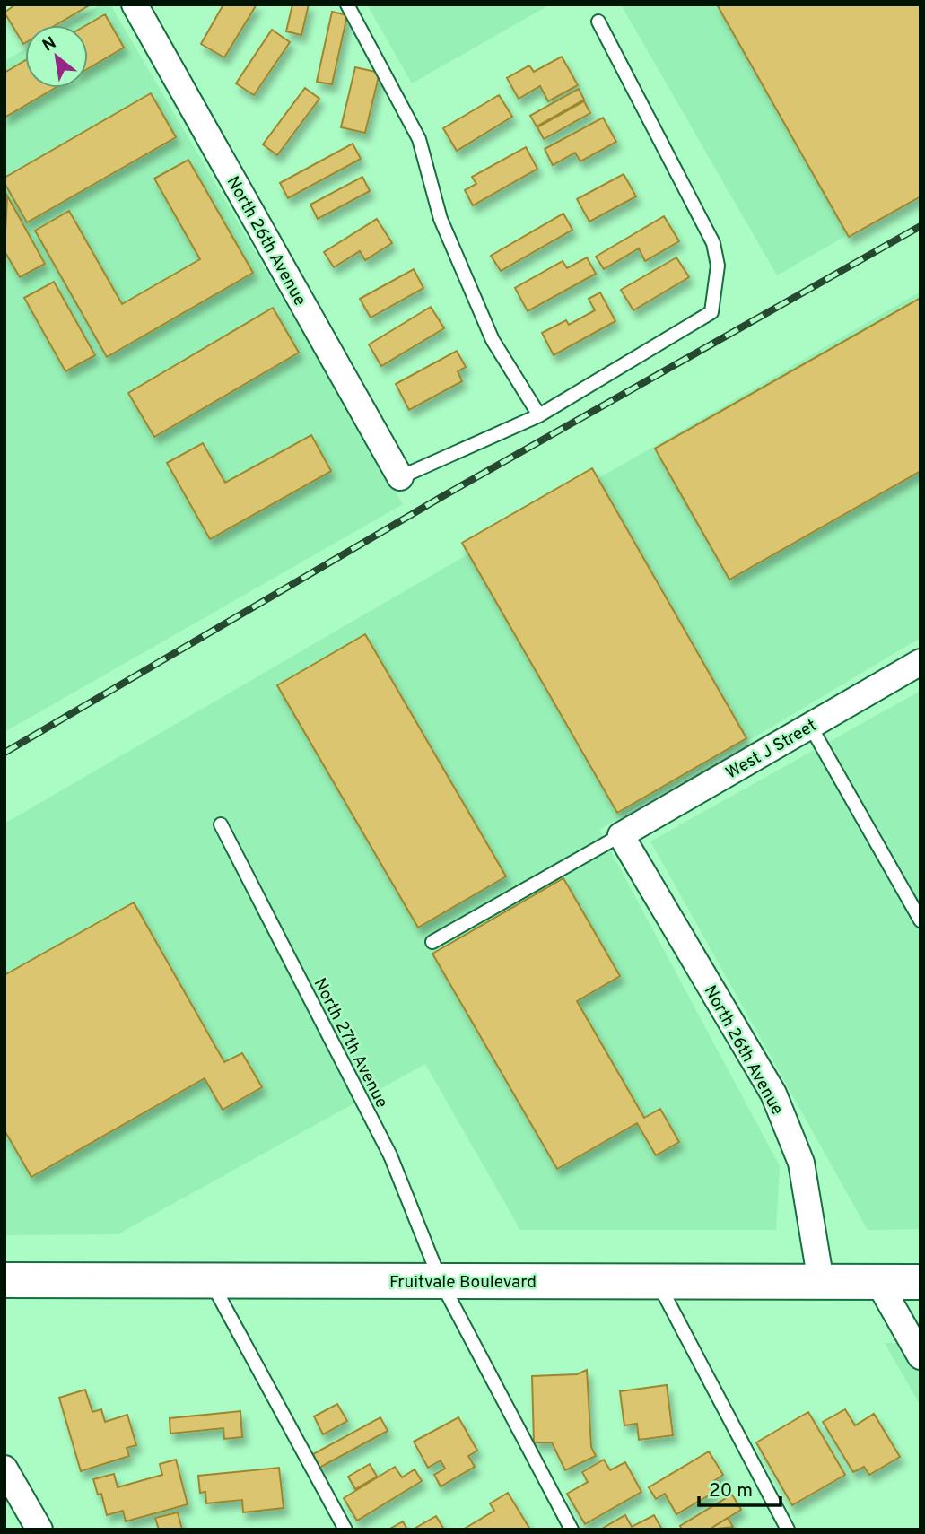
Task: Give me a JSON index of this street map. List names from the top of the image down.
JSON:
{
  "streets": {
    "main road": ["Fruitvale Boulevard"],
    "street": ["North 26th Avenue", "West J Street"],
    "lane": ["North 27th Avenue"]
  },
  "crossings": [
    ["North 26th Avenue", "West J Street"],
    ["North 26th Avenue", "Fruitvale Boulevard"],
    ["North 27th Avenue", "Fruitvale Boulevard"]
  ],
  "scale_bar": "20 m",
  "north": "top left"
}
